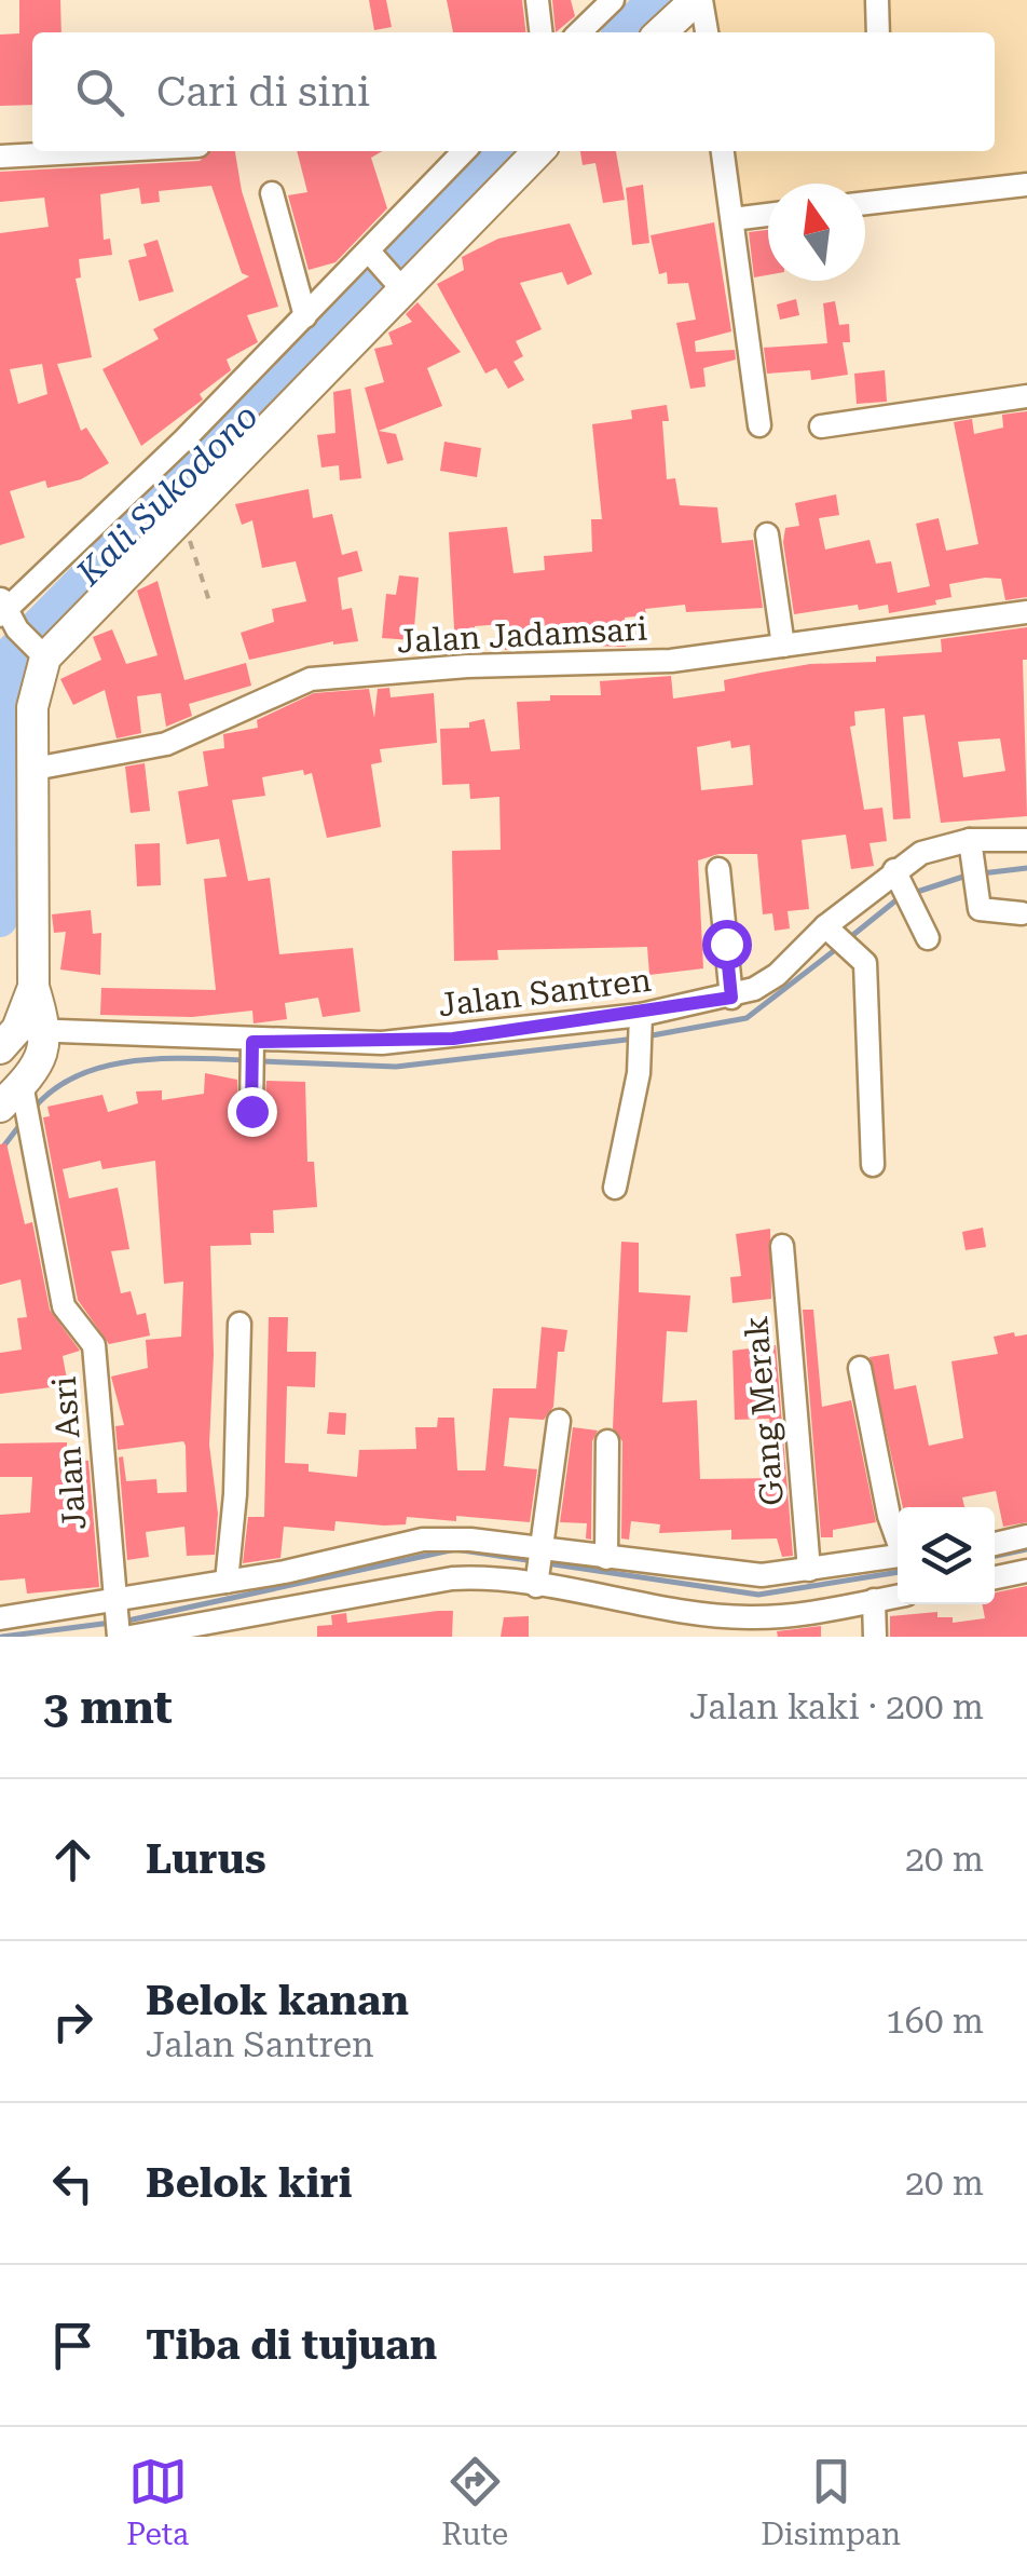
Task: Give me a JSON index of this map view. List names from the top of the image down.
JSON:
{
  "streets": {
    "street": [
      "Jalan Jadamsari",
      "Jalan Santren",
      "Gang Merak",
      "Jalan Asri"
    ]
  },
  "water": ["Kali Sukodono"],
  "north": "top",
  "page": {
    "search": "Cari di sini",
    "heading": ["3 mnt", "Jalan kaki · 200 m"],
    "list": [
      ["Lurus", "20 m"],
      ["Belok kanan", "Jalan Santren", "160 m"],
      ["Belok kiri", "20 m"],
      "Tiba di tujuan"
    ],
    "nav": ["Peta", "Rute", "Disimpan"]
  }
}
